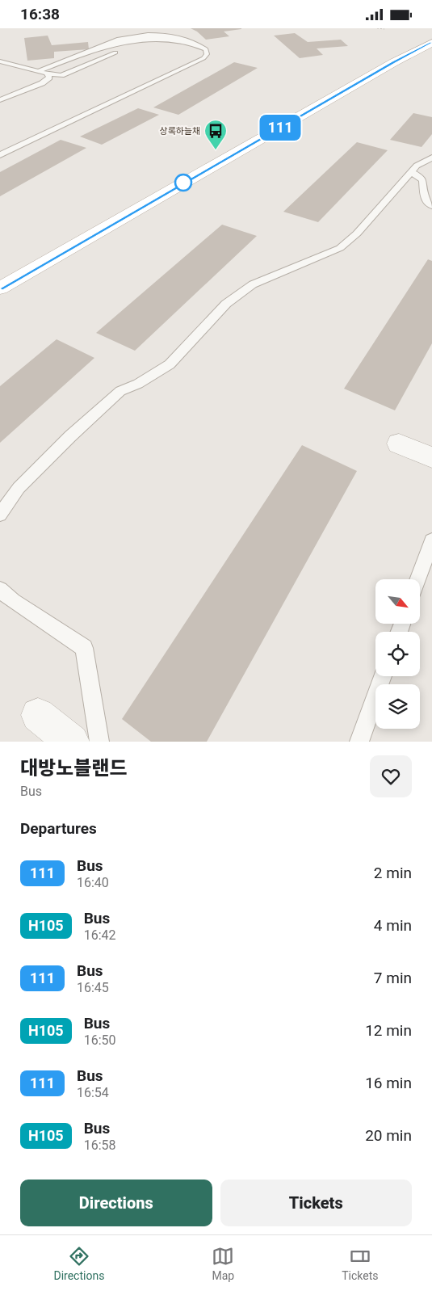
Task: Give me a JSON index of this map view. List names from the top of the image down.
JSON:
{
  "places": {
    "bus stop": ["상록하늘채"]
  },
  "lines": ["bus line 111"],
  "north": "bottom right",
  "page": {
    "status": "16:38",
    "on_map": "111",
    "heading": [
      ["대방노블랜드", "Bus"],
      "Departures"
    ],
    "list": [
      {
        "mark": "111",
        "name": "Bus",
        "note": "16:40",
        "value": "2 min"
      },
      {
        "mark": "H105",
        "name": "Bus",
        "note": "16:42",
        "value": "4 min"
      },
      {
        "mark": "111",
        "name": "Bus",
        "note": "16:45",
        "value": "7 min"
      },
      {
        "mark": "H105",
        "name": "Bus",
        "note": "16:50",
        "value": "12 min"
      },
      {
        "mark": "111",
        "name": "Bus",
        "note": "16:54",
        "value": "16 min"
      },
      {
        "mark": "H105",
        "name": "Bus",
        "note": "16:58",
        "value": "20 min"
      }
    ],
    "buttons": ["Directions", "Tickets"],
    "tabs": ["Directions", "Map", "Tickets"]
  }
}
